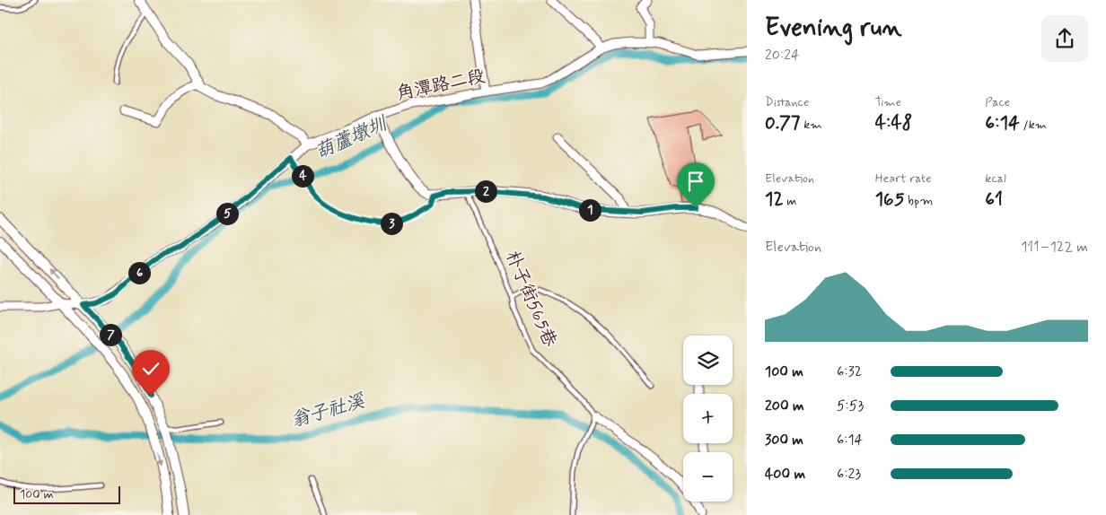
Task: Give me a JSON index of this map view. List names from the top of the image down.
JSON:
{
  "streets": {
    "street": ["角潭路二段", "朴子街565巷"]
  },
  "water": ["葫蘆墩圳", "翁子社溪"],
  "scale_bar": "100 m",
  "page": {
    "heading": ["Evening run", "20:24"],
    "stats": [
      ["Distance", "0.77 km"],
      ["Time", "4:48"],
      ["Pace", "6:14 /km"],
      ["Elevation", "12 m"],
      ["Heart rate", "165 bpm"],
      ["kcal", "61"]
    ],
    "pins": [
      "4",
      "2",
      "1",
      "5",
      "3",
      "6",
      "7"
    ],
    "chart": ["Elevation", "111–122 m"],
    "map_buttons": ["+", "−"],
    "list": [
      {
        "name": "100 m",
        "note": "6:32"
      },
      {
        "name": "200 m",
        "note": "5:53"
      },
      {
        "name": "300 m",
        "note": "6:14"
      },
      {
        "name": "400 m",
        "note": "6:23"
      }
    ],
    "scale": "100 m"
  }
}
